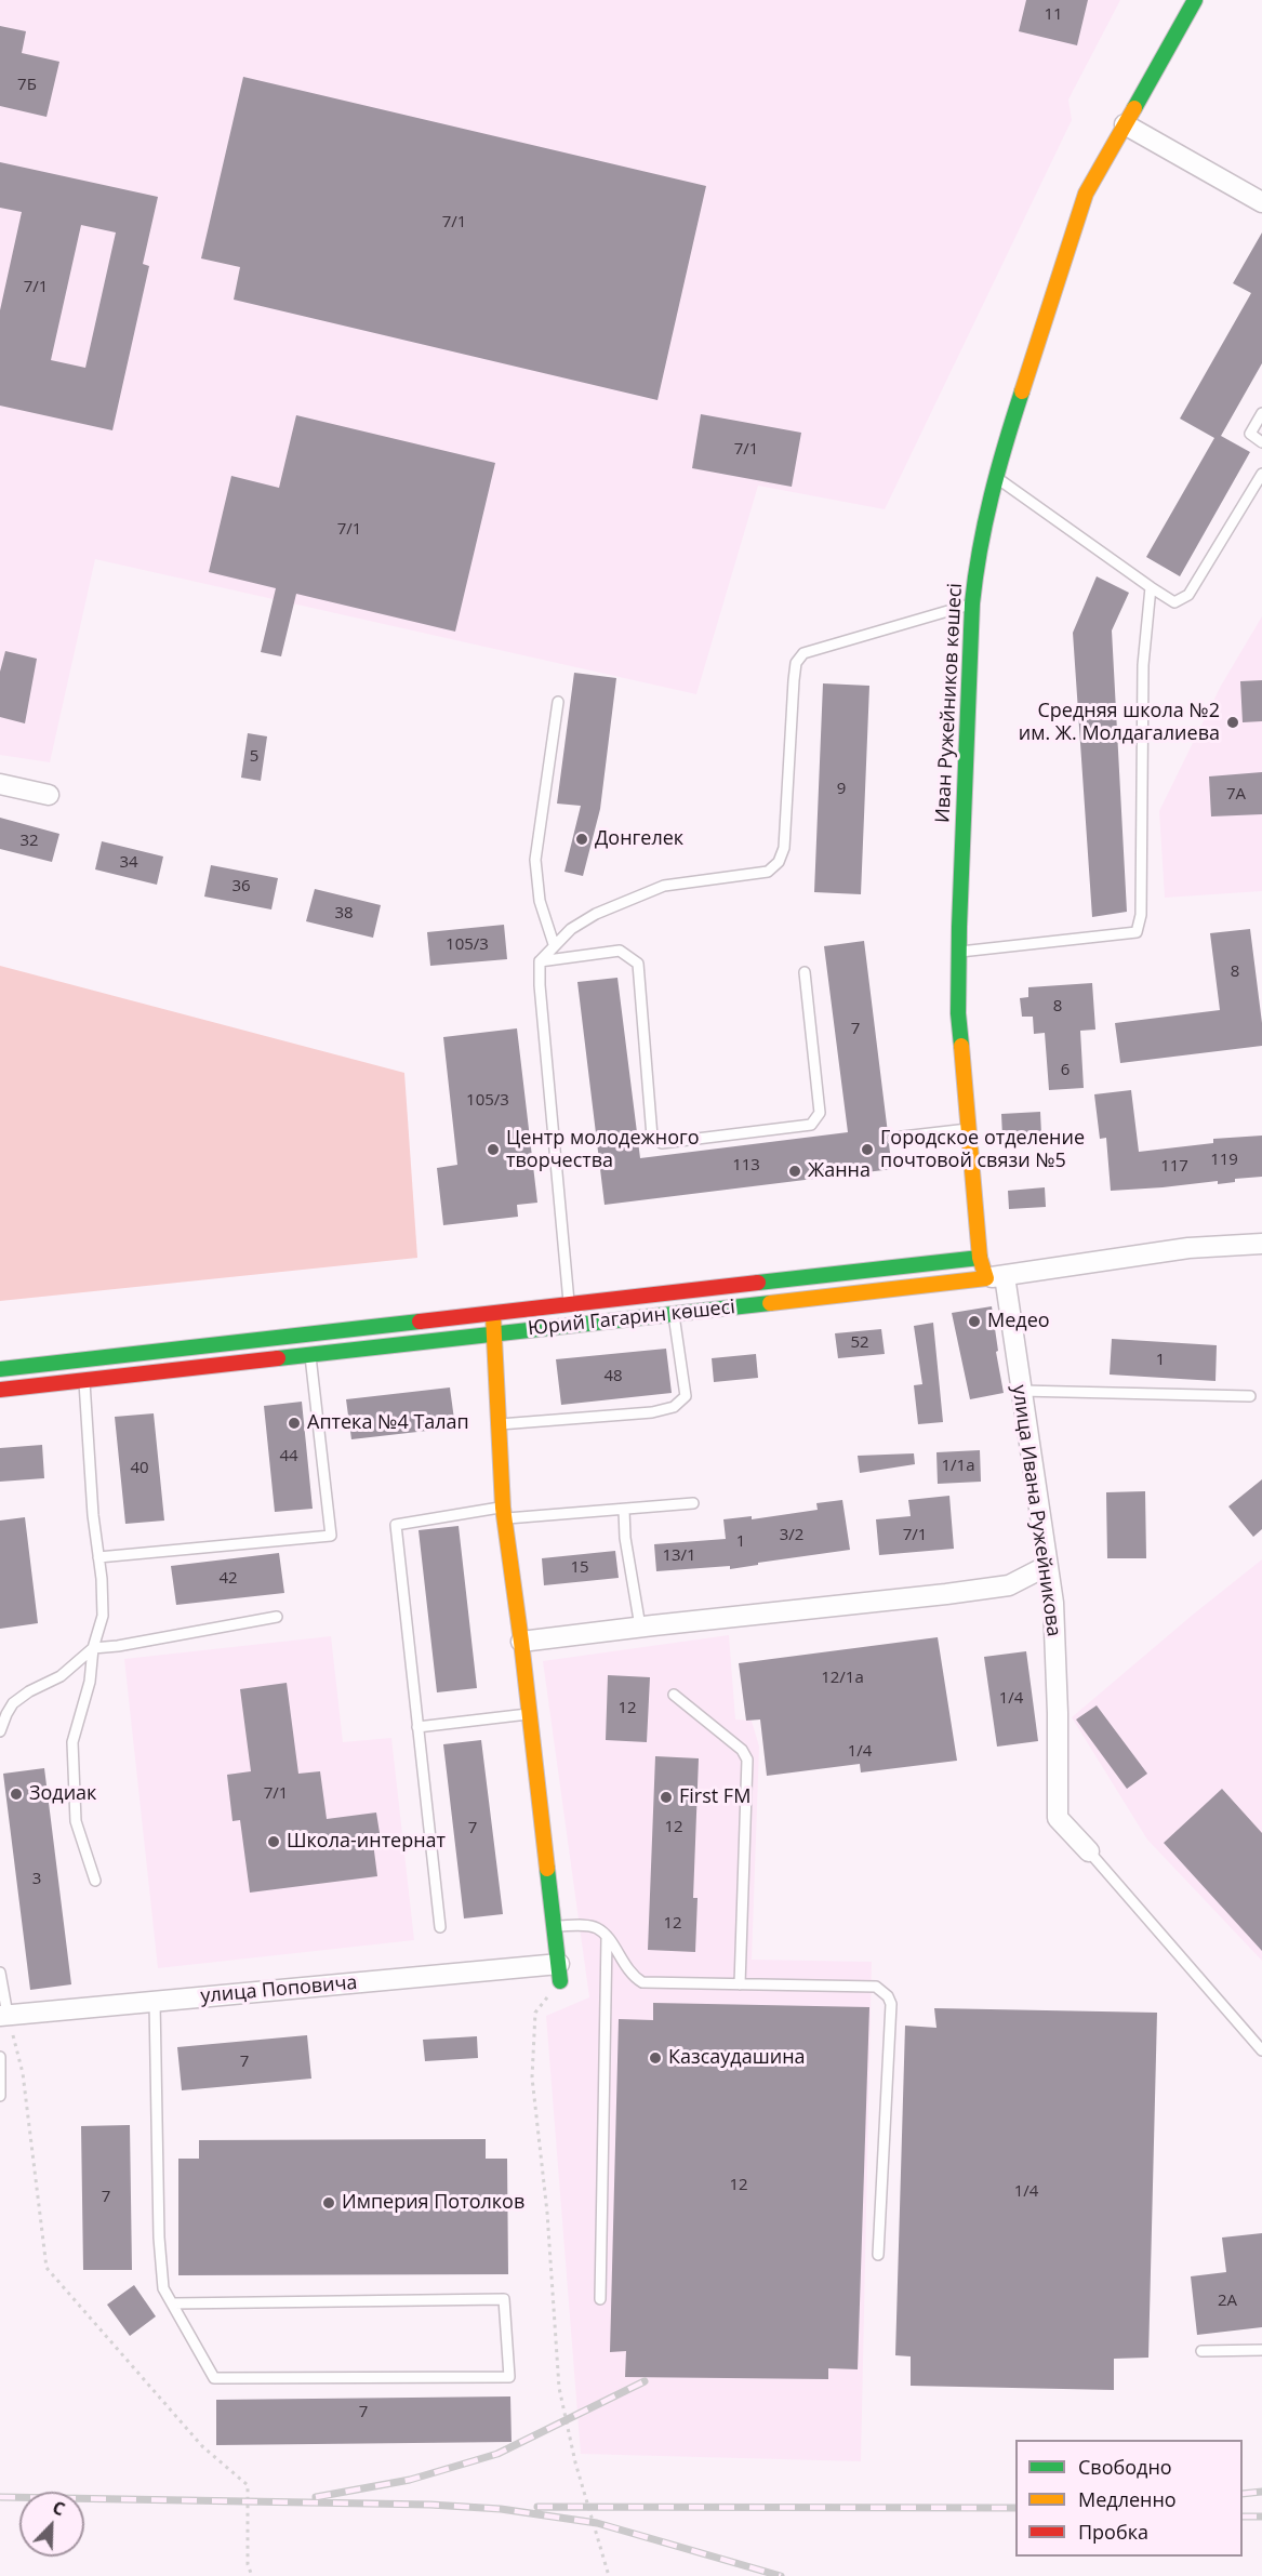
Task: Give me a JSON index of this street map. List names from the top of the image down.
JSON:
{
  "streets": {
    "main road": ["Иван Ружейников көшесі", "Юрий Гагарин көшесі", "улица Ивана Ружейникова"],
    "street": ["улица Поповича"]
  },
  "crossings": [
    ["Иван Ружейников көшесі", "Юрий Гагарин көшесі"],
    ["Иван Ружейников көшесі", "улица Ивана Ружейникова"],
    ["Юрий Гагарин көшесі", "улица Ивана Ружейникова"]
  ],
  "places": [
    "Средняя школа №2 им. Ж. Молдагалиева",
    "Донгелек",
    "Центр молодежного творчества",
    "Городское отделение почтовой связи №5",
    "Жанна",
    "Медео",
    "Аптека №4 Талап",
    "Зодиак",
    "First FM",
    "Школа-интернат",
    "Казсаудашина",
    "Империя Потолков"
  ],
  "house_numbers": [
    "11",
    "7Б",
    "7/1",
    "7/1",
    "7/1",
    "7/1",
    "5",
    "9",
    "7А",
    "32",
    "34",
    "36",
    "38",
    "105/3",
    "8",
    "8",
    "7",
    "6",
    "105/3",
    "119",
    "113",
    "117",
    "52",
    "1",
    "48",
    "44",
    "1/1а",
    "40",
    "3/2",
    "7/1",
    "1",
    "13/1",
    "15",
    "42",
    "12/1а",
    "1/4",
    "12",
    "1/4",
    "7/1",
    "12",
    "7",
    "3",
    "12",
    "7",
    "12",
    "1/4",
    "7",
    "2А",
    "7"
  ],
  "legend": ["Свободно", "Медленно", "Пробка"],
  "north": "top right"
}
